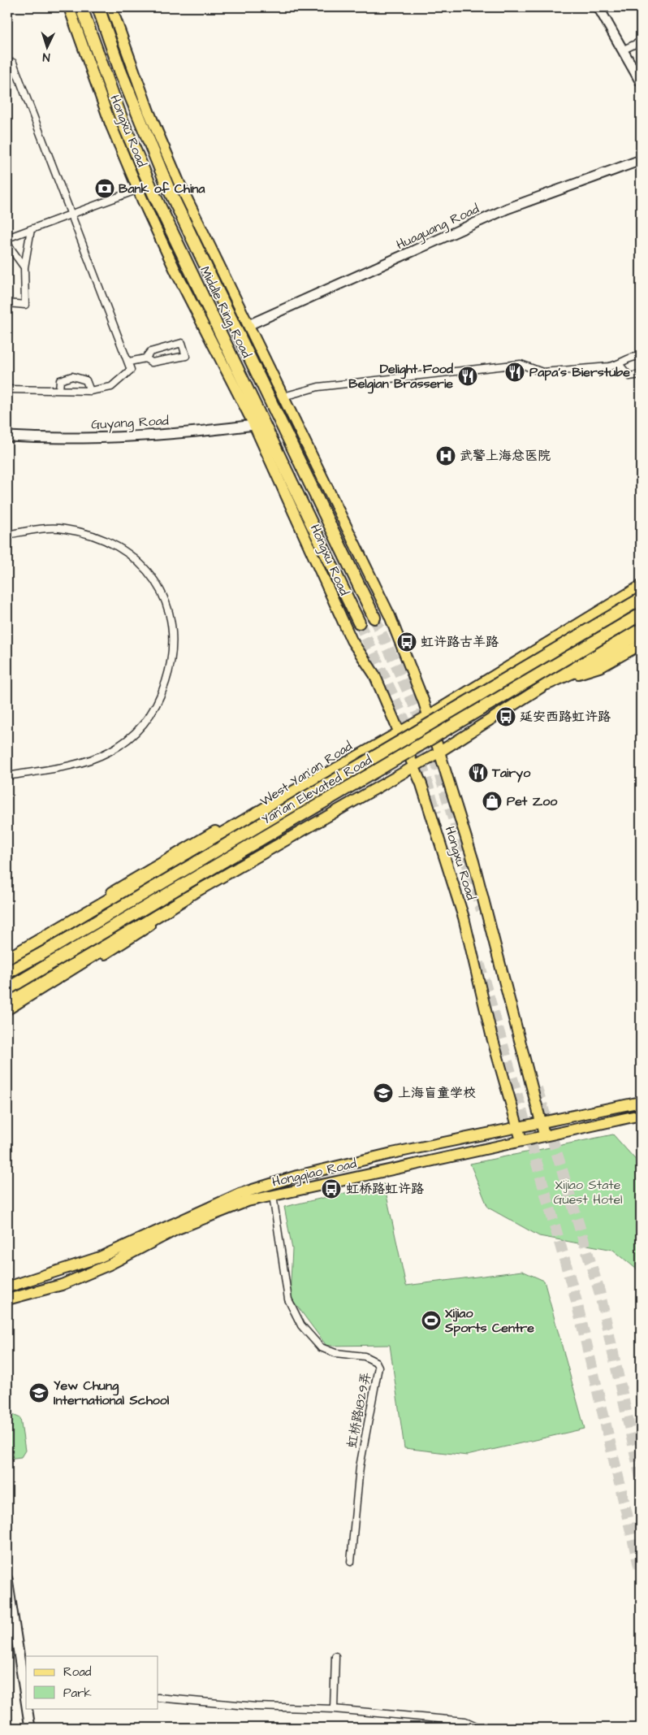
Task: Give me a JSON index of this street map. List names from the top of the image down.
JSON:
{
  "streets": {
    "highway": ["Middle Ring Road", "Yan'an Elevated Road"],
    "main road": ["Hongxu Road", "West Yan'an Road", "Hongqiao Road"],
    "street": ["Huaguang Road", "Guyang Road", "虹桥路1829弄"]
  },
  "crossings": [
    ["Hongxu Road", "Huaguang Road"],
    ["Hongxu Road", "Guyang Road"],
    ["Hongxu Road", "West Yan'an Road"],
    ["Hongxu Road", "Hongqiao Road"],
    ["West Yan'an Road", "Yan'an Elevated Road"],
    ["Hongqiao Road", "虹桥路1829弄"]
  ],
  "parks": ["Xijiao State Guest Hotel"],
  "places": {
    "bank": ["Bank of China"],
    "restaurant": ["Papa's Bierstube", "Delight Food Belgian Brasserie", "Tairyo"],
    "hospital": ["武警上海总医院"],
    "bus stop": ["虹许路古羊路", "延安西路虹许路", "虹桥路虹许路"],
    "shop": ["Pet Zoo"],
    "school or university": ["上海盲童学校", "Yew Chung International School"],
    "sports": ["Xijiao Sports Centre"]
  },
  "legend": ["Road", "Park"],
  "north": "bottom"
}
